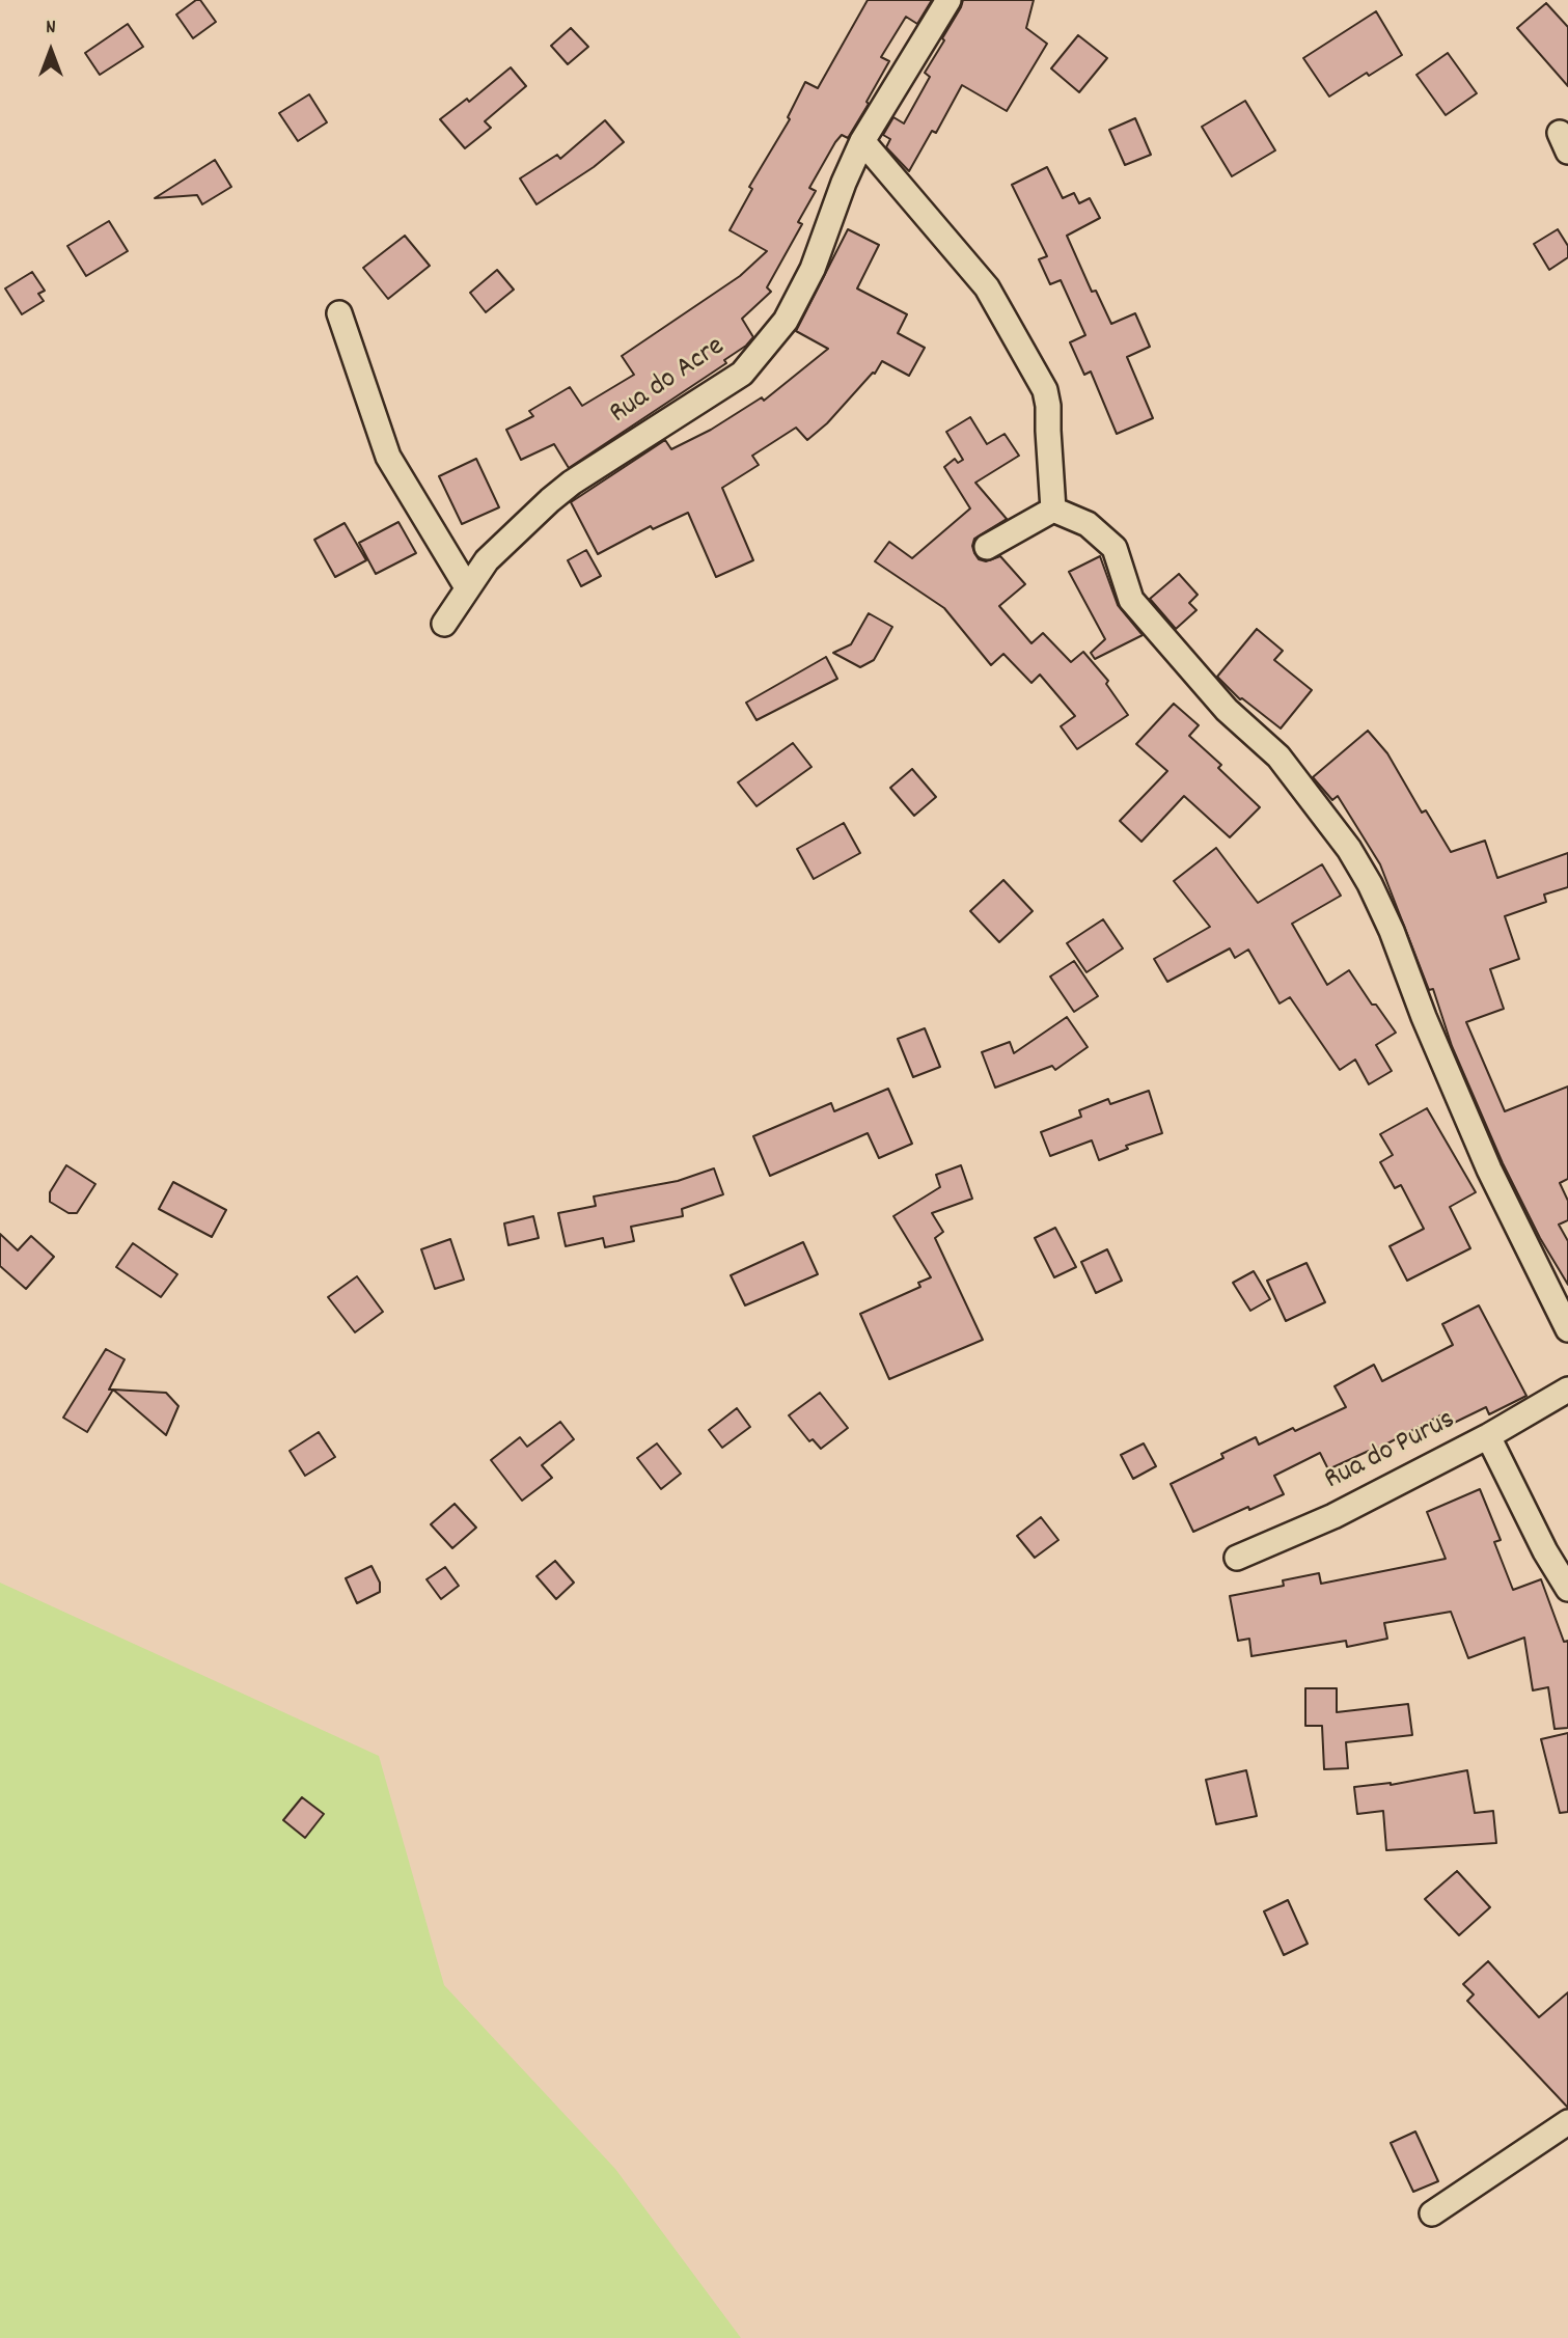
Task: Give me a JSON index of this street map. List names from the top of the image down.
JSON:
{
  "streets": {
    "street": ["Rua do Acre", "Rua do Purus"]
  },
  "north": "top"
}
